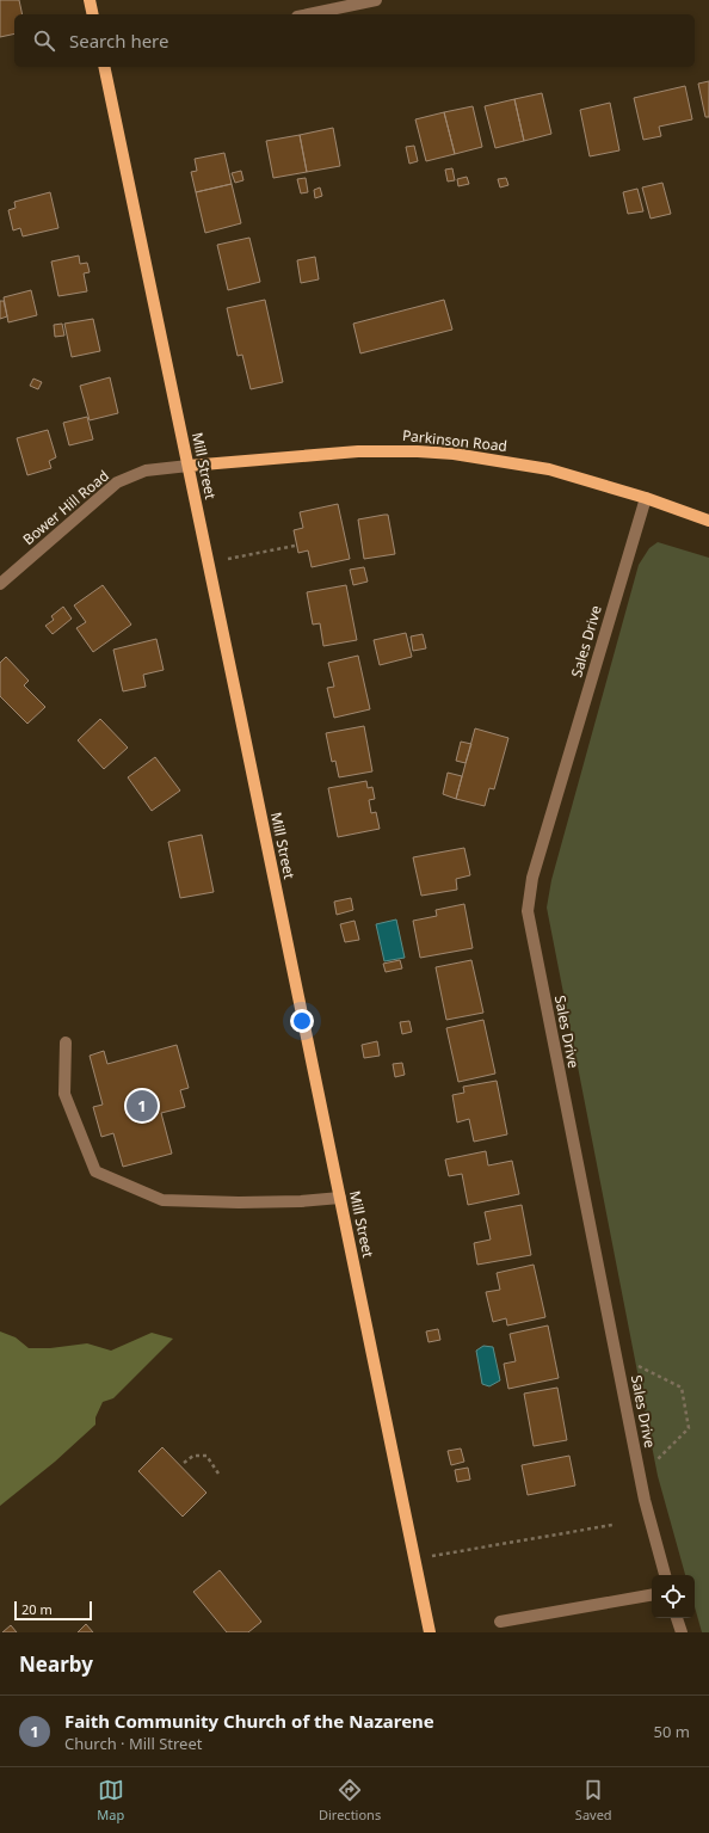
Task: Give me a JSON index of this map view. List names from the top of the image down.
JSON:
{
  "streets": {
    "main road": ["Parkinson Road", "Mill Street"],
    "street": ["Bower Hill Road", "Sales Drive"]
  },
  "crossings": [
    ["Parkinson Road", "Mill Street"],
    ["Parkinson Road", "Bower Hill Road"],
    ["Parkinson Road", "Sales Drive"],
    ["Mill Street", "Bower Hill Road"]
  ],
  "scale_bar": "20 m",
  "page": {
    "search": "Search here",
    "pins": "1",
    "scale": "20 m",
    "heading": "Nearby",
    "list": [
      {
        "mark": "1",
        "name": "Faith Community Church of the Nazarene",
        "note": "Church · Mill Street",
        "value": "50 m"
      }
    ],
    "nav": ["Map", "Directions", "Saved"]
  }
}
